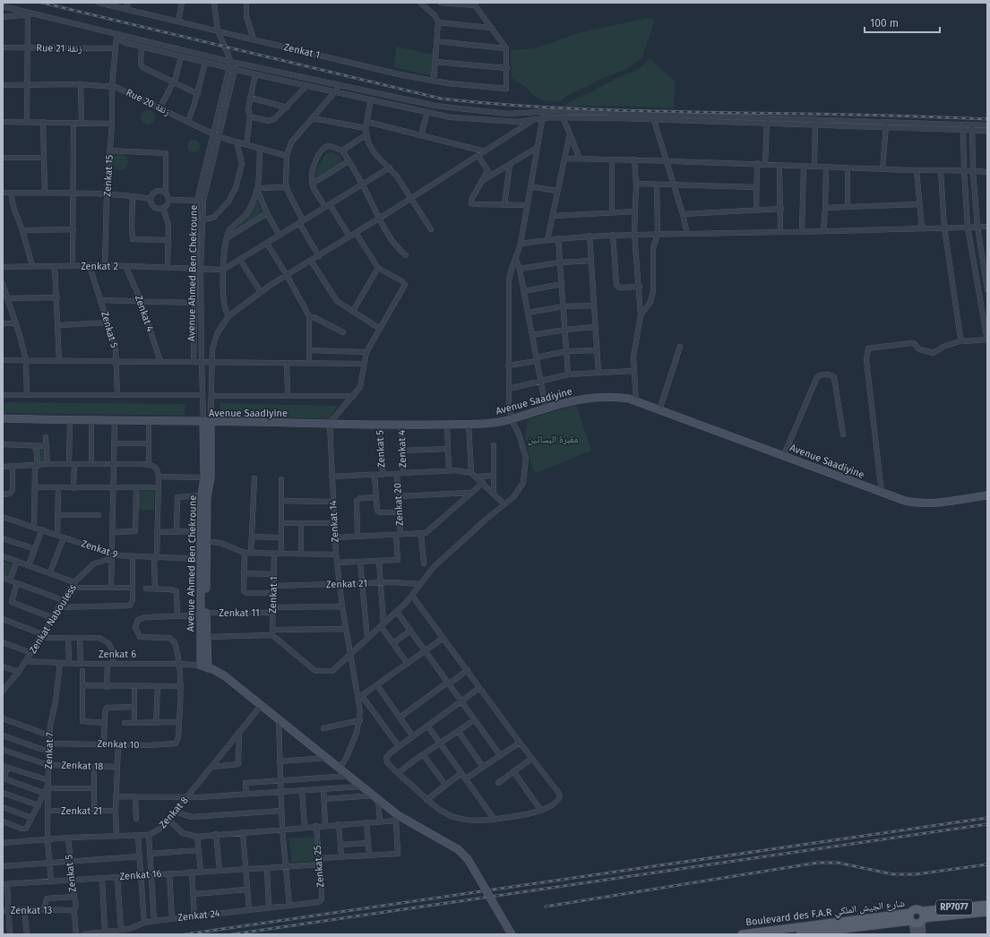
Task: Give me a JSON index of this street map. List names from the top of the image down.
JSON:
{
  "streets": {
    "main road": [
      "Avenue Ahmed Ben Chekroune",
      "Avenue Saadiyine",
      "RP7077",
      "Boulevard des F.A.R شارع الجيش الملكي"
    ],
    "street": [
      "Rue 21 زنقة",
      "Zenkat 1",
      "Rue 20 زنقة",
      "Zenkat 15",
      "Zenkat 2",
      "Zenkat 4",
      "Zenkat 5",
      "Zenkat 20",
      "Zenkat 14",
      "Zenkat 9",
      "Zenkat 21",
      "Zenkat 11",
      "Zenkat Nabouless",
      "Zenkat 6",
      "Zenkat 10",
      "Zenkat 7",
      "Zenkat 18",
      "Zenkat 8",
      "Zenkat 25",
      "Zenkat 16",
      "Zenkat 13",
      "Zenkat 24"
    ]
  },
  "crossings": [
    ["Rue 21 زنقة", "Zenkat 15"],
    ["Zenkat 1", "Zenkat 21"],
    ["Zenkat 1", "Zenkat 11"],
    ["Rue 20 زنقة", "Zenkat 15"],
    ["Rue 20 زنقة", "Avenue Ahmed Ben Chekroune"],
    ["Zenkat 15", "Zenkat 2"],
    ["Zenkat 2", "Avenue Ahmed Ben Chekroune"],
    ["Zenkat 2", "Zenkat 4"],
    ["Zenkat 2", "Zenkat 5"],
    ["Avenue Ahmed Ben Chekroune", "Avenue Saadiyine"],
    ["Avenue Ahmed Ben Chekroune", "Zenkat 9"],
    ["Avenue Ahmed Ben Chekroune", "Zenkat 11"],
    ["Avenue Ahmed Ben Chekroune", "Zenkat 6"],
    ["Zenkat 4", "Avenue Saadiyine"],
    ["Zenkat 5", "Avenue Saadiyine"],
    ["Zenkat 5", "Zenkat 8"],
    ["Zenkat 5", "Zenkat 16"],
    ["Zenkat 5", "Zenkat 13"],
    ["Avenue Saadiyine", "Zenkat 14"],
    ["Zenkat 14", "Zenkat 21"],
    ["Zenkat 14", "Zenkat 11"],
    ["Zenkat 9", "Zenkat Nabouless"],
    ["Zenkat 21", "Zenkat 7"],
    ["Zenkat 11", "Zenkat 6"],
    ["Zenkat Nabouless", "Zenkat 6"],
    ["Zenkat 6", "Zenkat 7"],
    ["Zenkat 10", "Zenkat 7"],
    ["Zenkat 7", "Zenkat 18"],
    ["Zenkat 7", "Zenkat 8"],
    ["Zenkat 7", "Zenkat 16"],
    ["Zenkat 25", "Zenkat 16"],
    ["Zenkat 25", "Zenkat 24"]
  ],
  "parks": ["مقبرة البساتين"],
  "scale_bar": "100 m"
}
